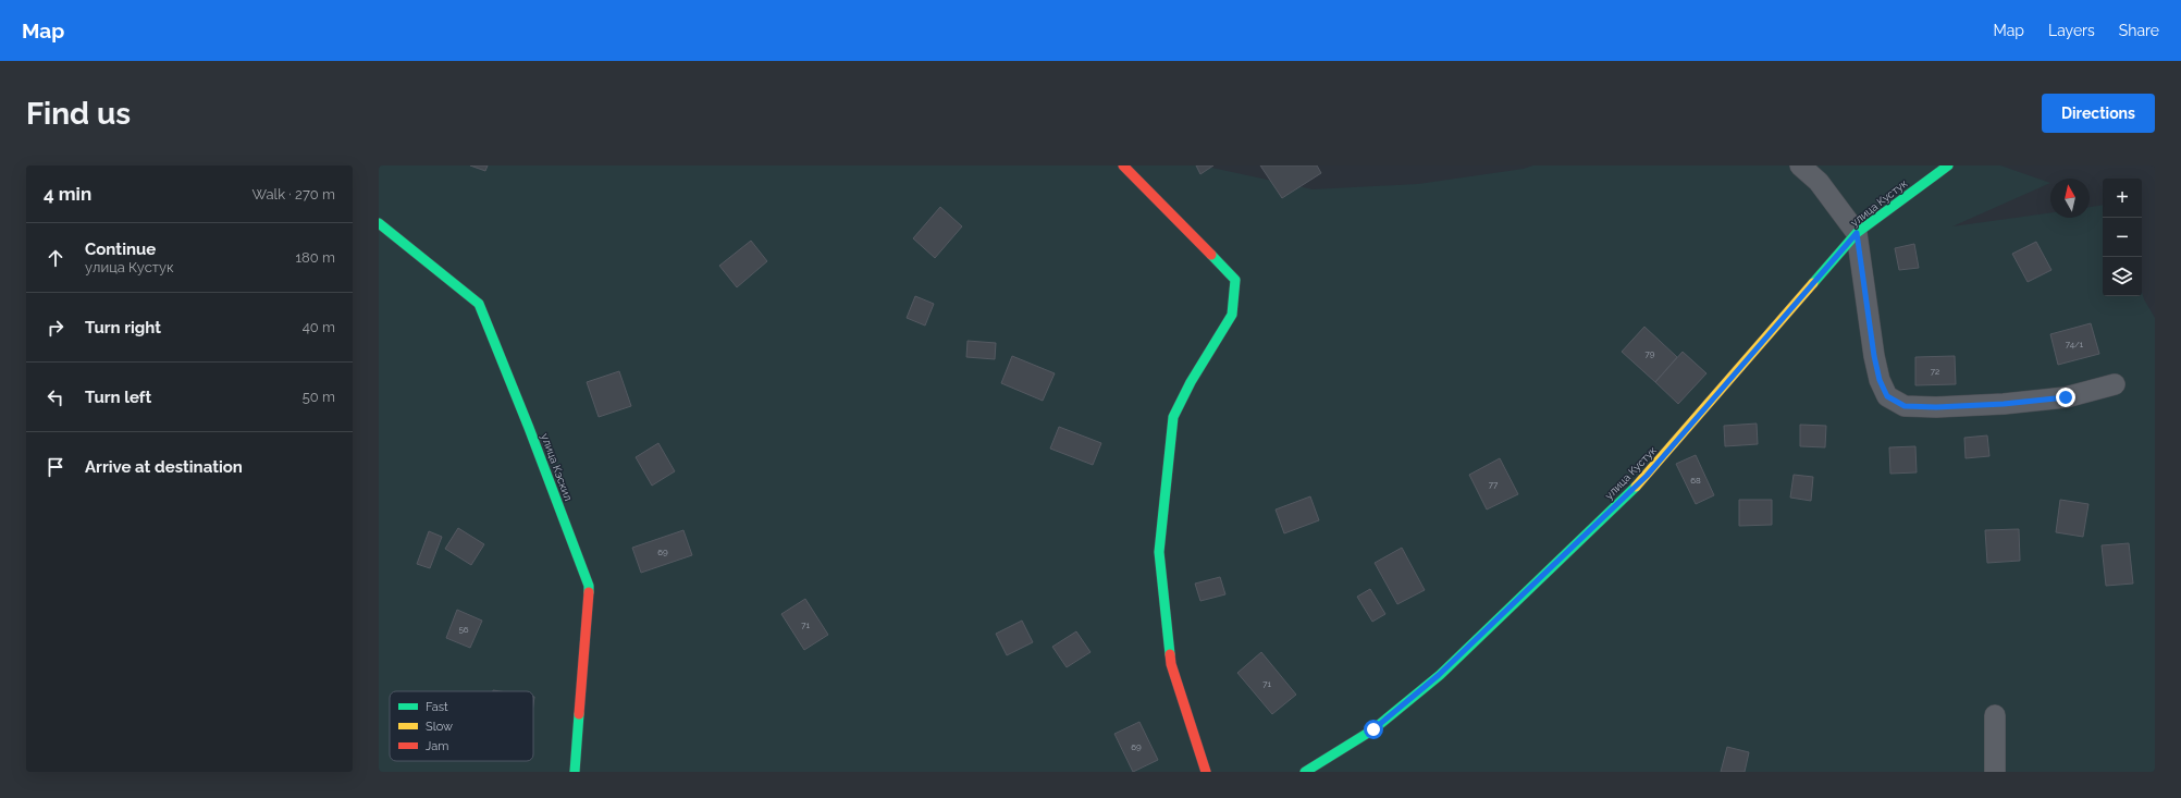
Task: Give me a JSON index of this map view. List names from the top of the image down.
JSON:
{
  "streets": {
    "street": ["улица Кустук", "улица Кэскил"]
  },
  "house_numbers": [
    "74/1",
    "79",
    "72",
    "68",
    "77",
    "69",
    "71",
    "56",
    "71",
    "69"
  ],
  "legend": ["Fast", "Slow", "Jam"],
  "north": "top",
  "page": {
    "header": "Map",
    "nav": ["Map", "Layers", "Share"],
    "buttons": "Directions",
    "title": "Find us",
    "heading": ["4 min", "Walk · 270 m"],
    "map_buttons": ["+", "−"],
    "list": [
      ["Continue", "улица Кустук", "180 m"],
      ["Turn right", "40 m"],
      ["Turn left", "50 m"],
      "Arrive at destination"
    ]
  }
}
